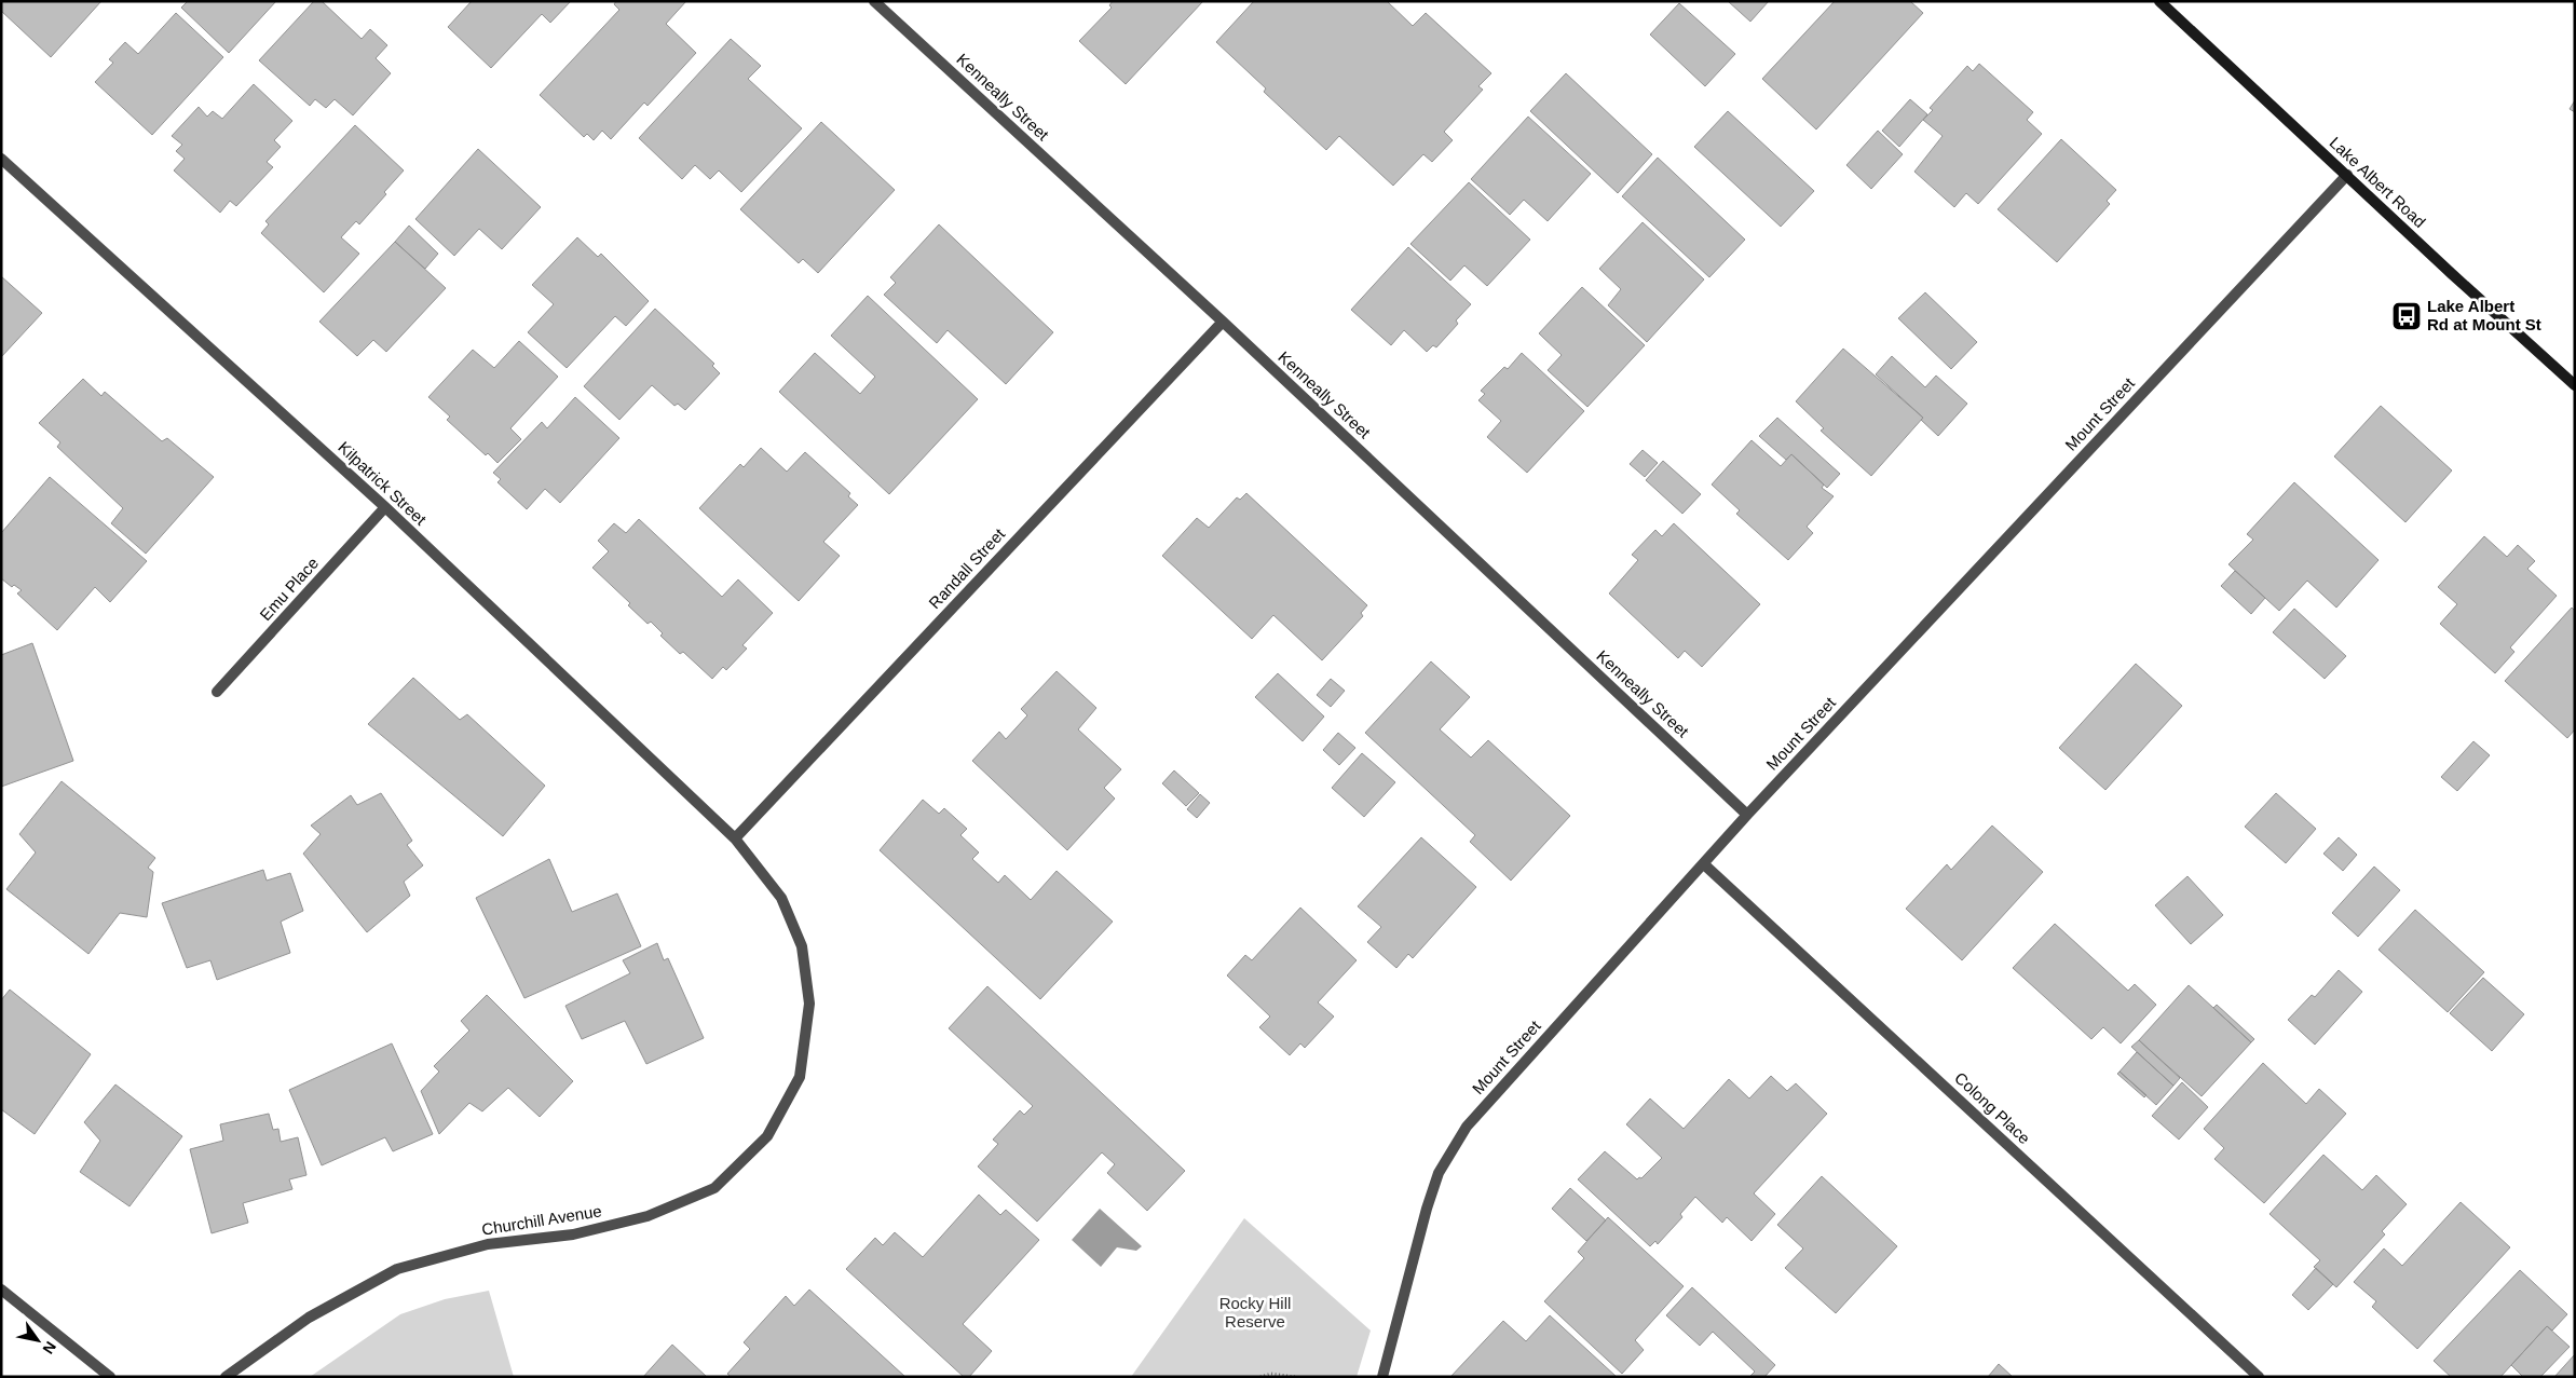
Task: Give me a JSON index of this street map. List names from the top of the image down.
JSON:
{
  "streets": {
    "main road": ["Lake Albert Road"],
    "street": [
      "Kenneally Street",
      "Mount Street",
      "Kilpatrick Street",
      "Randall Street",
      "Emu Place",
      "Colong Place",
      "Churchill Avenue"
    ]
  },
  "crossings": [
    ["Kenneally Street", "Mount Street"],
    ["Kenneally Street", "Randall Street"],
    ["Lake Albert Road", "Mount Street"],
    ["Mount Street", "Colong Place"],
    ["Kilpatrick Street", "Randall Street"],
    ["Kilpatrick Street", "Emu Place"],
    ["Kilpatrick Street", "Churchill Avenue"],
    ["Randall Street", "Churchill Avenue"]
  ],
  "parks": ["Rocky Hill Reserve"],
  "places": {
    "bus stop": ["Lake Albert Rd at Mount St"]
  },
  "north": "bottom right"
}
